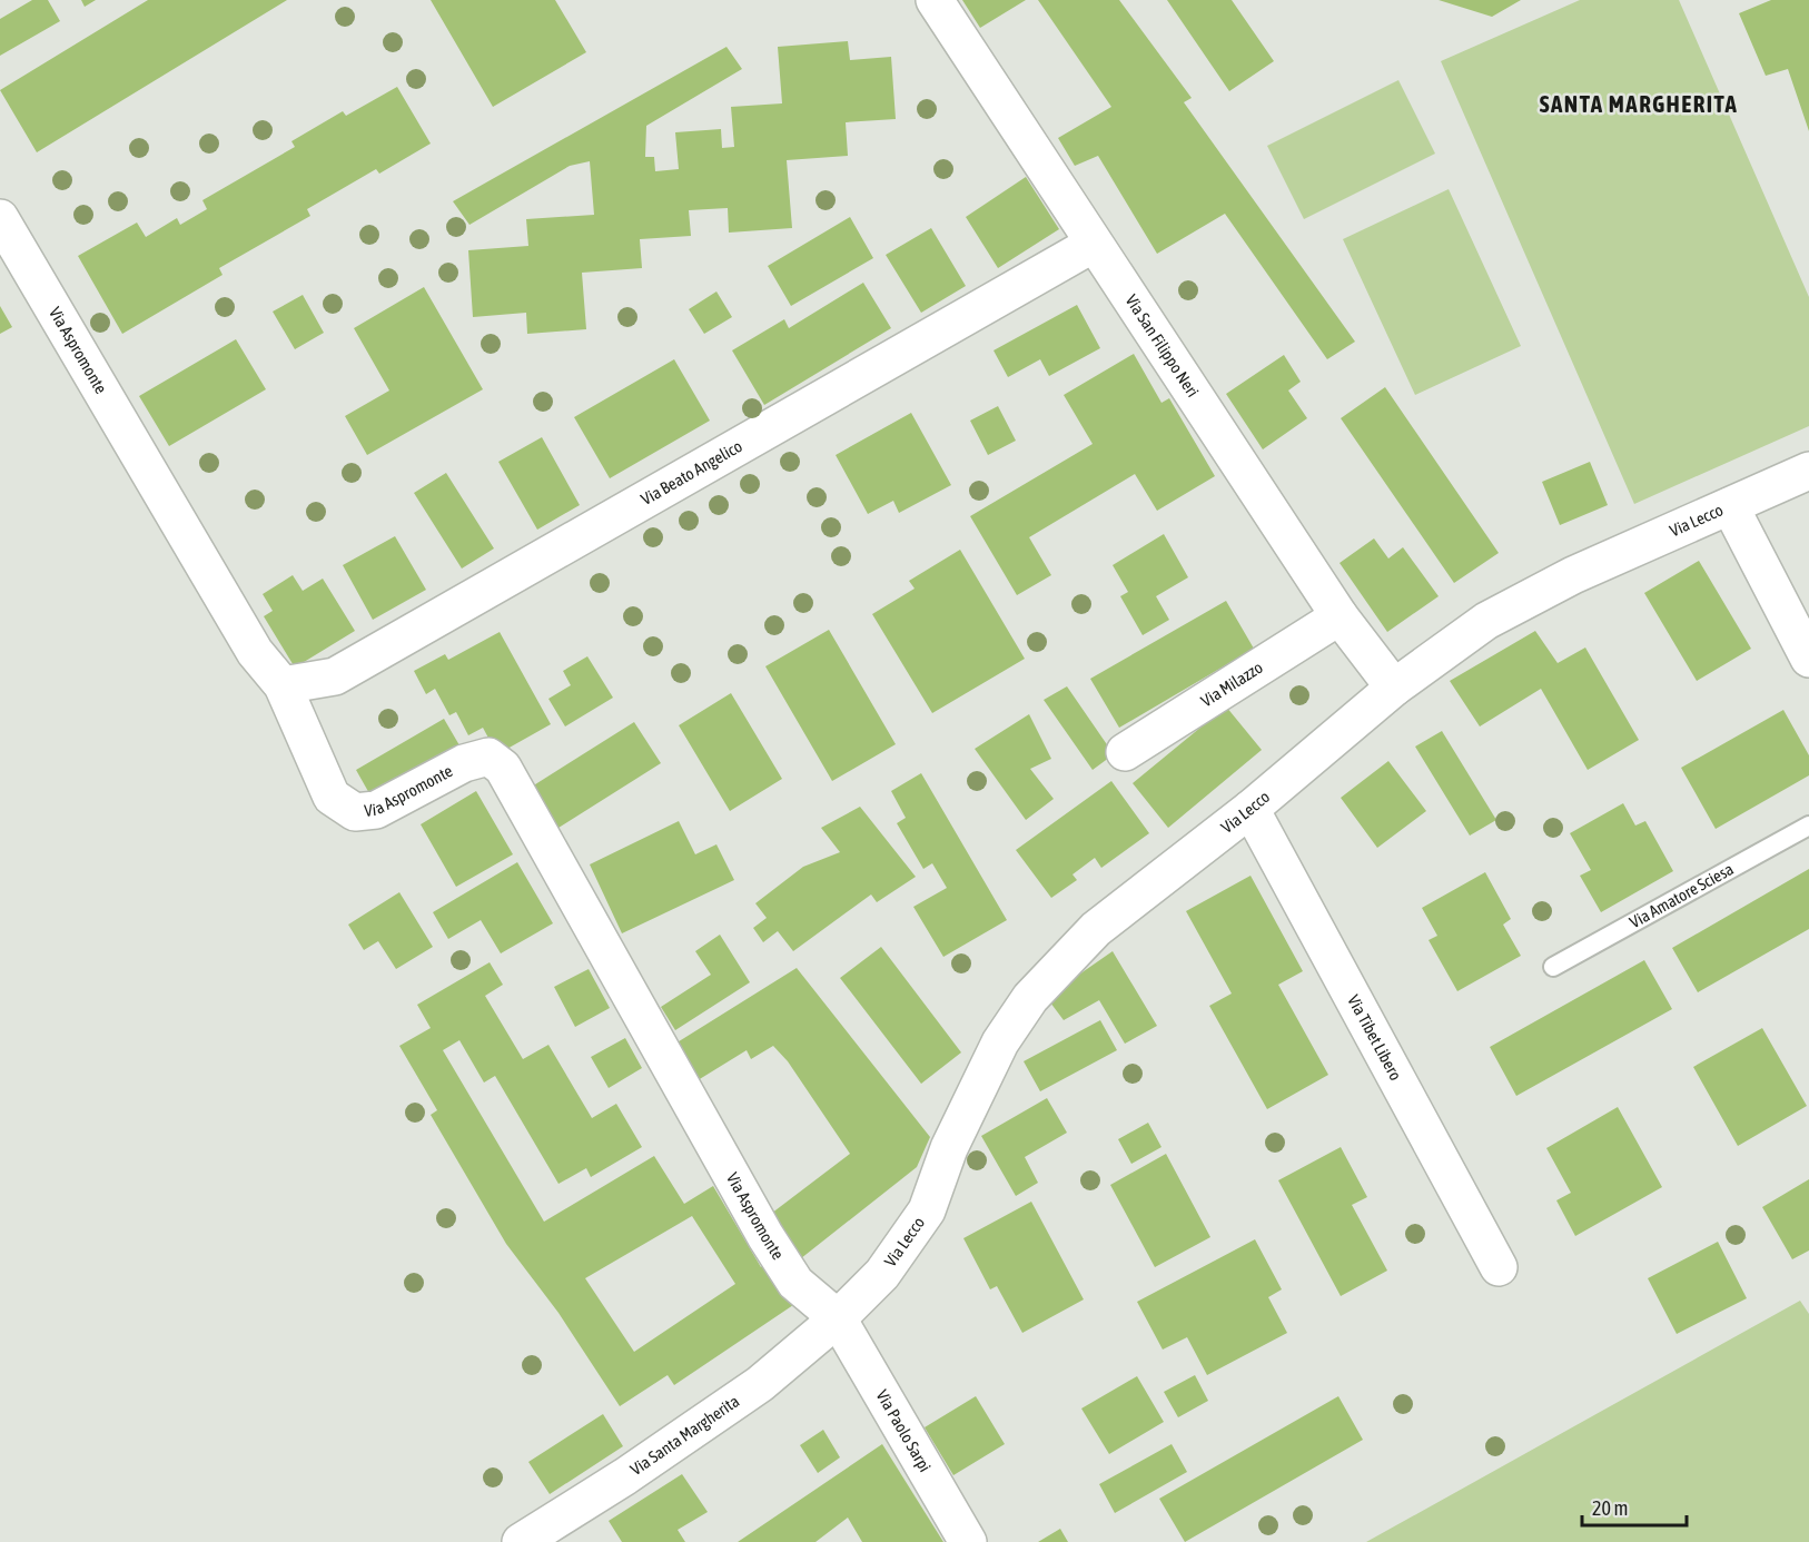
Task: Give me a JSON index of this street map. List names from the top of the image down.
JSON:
{
  "streets": {
    "street": [
      "Via San Filippo Neri",
      "Via Aspromonte",
      "Via Beato Angelico",
      "Via Lecco",
      "Via Milazzo",
      "Via Tibet Libero",
      "Via Paolo Sarpi",
      "Via Santa Margherita"
    ],
    "lane": ["Via Amatore Sciesa"]
  },
  "crossings": [
    ["Via San Filippo Neri", "Via Beato Angelico"],
    ["Via San Filippo Neri", "Via Lecco"],
    ["Via San Filippo Neri", "Via Milazzo"],
    ["Via Aspromonte", "Via Beato Angelico"],
    ["Via Aspromonte", "Via Lecco"],
    ["Via Aspromonte", "Via Paolo Sarpi"],
    ["Via Aspromonte", "Via Santa Margherita"],
    ["Via Lecco", "Via Tibet Libero"],
    ["Via Lecco", "Via Paolo Sarpi"],
    ["Via Lecco", "Via Santa Margherita"],
    ["Via Paolo Sarpi", "Via Santa Margherita"]
  ],
  "districts": ["SANTA MARGHERITA"],
  "scale_bar": "20 m"
}
